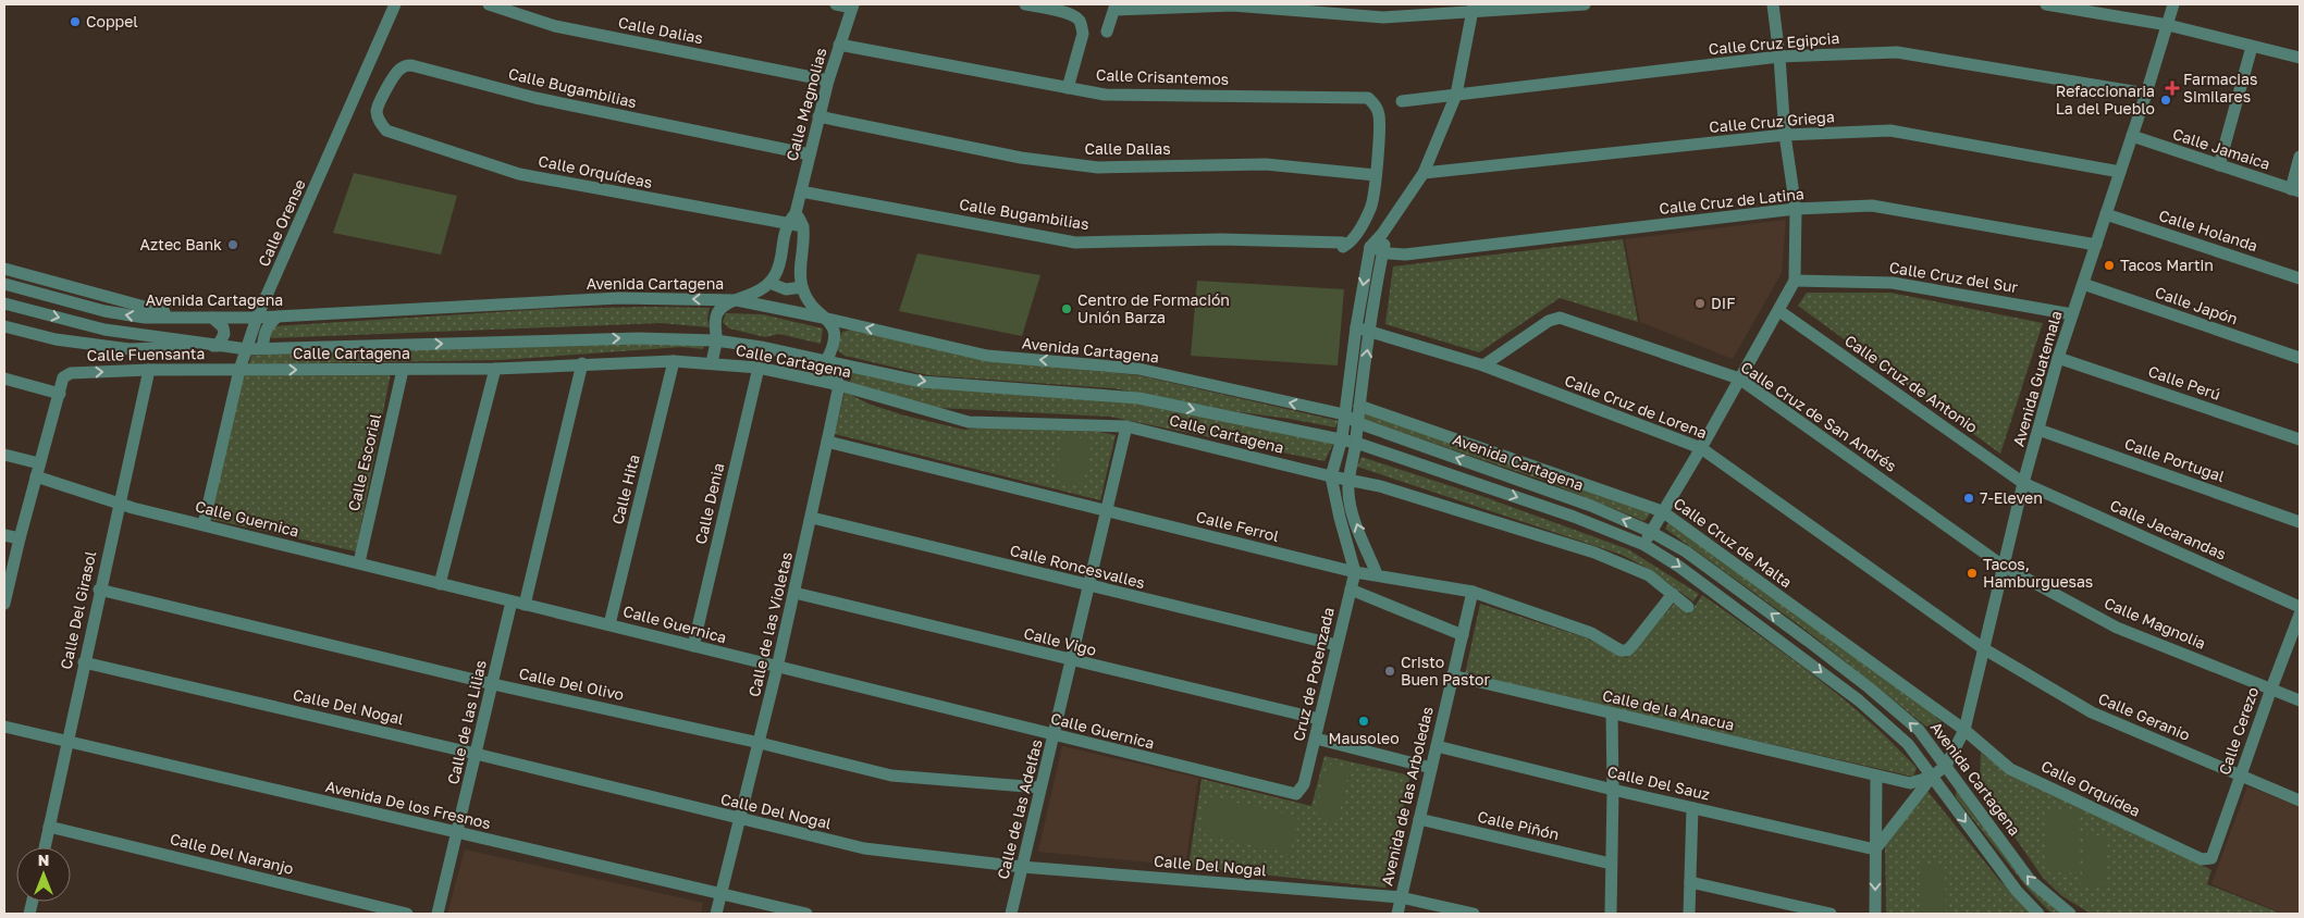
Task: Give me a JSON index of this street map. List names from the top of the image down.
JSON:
{
  "streets": {
    "street": [
      "Calle Dalias",
      "Calle Cruz Egipcia",
      "Calle Crisantemos",
      "Calle Bugambilias",
      "Calle Magnolias",
      "Calle Cruz Griega",
      "Calle Jamaica",
      "Calle Orquídeas",
      "Calle Cruz de Latina",
      "Calle Orense",
      "Calle Holanda",
      "Calle Cruz del Sur",
      "Avenida Cartagena",
      "Calle Japón",
      "Calle Cartagena",
      "Calle Fuensanta",
      "Avenida Guatemala",
      "Calle Perú",
      "Calle Cruz de Antonio",
      "Calle Cruz de Lorena",
      "Calle Cruz de San Andrés",
      "Calle Portugal",
      "Calle Escorial",
      "Calle Hita",
      "Calle Denia",
      "Calle Guernica",
      "Calle Ferrol",
      "Calle Jacarandas",
      "Calle Cruz de Malta",
      "Calle Roncesvalles",
      "Calle Del Girasol",
      "Calle Magnolia",
      "Calle de las Violetas",
      "Calle Vigo",
      "Cruz de Potenzada",
      "Calle Del Olivo",
      "Calle Del Nogal",
      "Calle de la Anacua",
      "Calle Geranio",
      "Calle de las Lilias",
      "Calle Cerezo",
      "Calle Del Sauz",
      "Calle Orquídea",
      "Avenida de las Arboledas",
      "Avenida De los Fresnos",
      "Calle de las Adelfas",
      "Calle Piñón",
      "Calle Del Naranjo"
    ]
  },
  "crossings": [
    ["Calle Dalias", "Calle Crisantemos"],
    ["Calle Dalias", "Calle Bugambilias"],
    ["Calle Dalias", "Calle Magnolias"],
    ["Calle Cruz Egipcia", "Avenida Guatemala"],
    ["Calle Crisantemos", "Calle Bugambilias"],
    ["Calle Crisantemos", "Calle Magnolias"],
    ["Calle Bugambilias", "Calle Magnolias"],
    ["Calle Bugambilias", "Calle Orquídeas"],
    ["Calle Magnolias", "Calle Orquídeas"],
    ["Calle Cruz Griega", "Avenida Guatemala"],
    ["Calle Jamaica", "Avenida Guatemala"],
    ["Calle Cruz de Latina", "Avenida Guatemala"],
    ["Calle Orense", "Avenida Cartagena"],
    ["Calle Orense", "Calle Cartagena"],
    ["Calle Orense", "Calle Fuensanta"],
    ["Calle Orense", "Calle Guernica"],
    ["Calle Holanda", "Avenida Guatemala"],
    ["Calle Cruz del Sur", "Avenida Guatemala"],
    ["Avenida Cartagena", "Avenida Guatemala"],
    ["Calle Japón", "Avenida Guatemala"],
    ["Calle Cartagena", "Calle Fuensanta"],
    ["Calle Cartagena", "Calle Escorial"],
    ["Calle Cartagena", "Calle Hita"],
    ["Calle Cartagena", "Calle Denia"],
    ["Calle Cartagena", "Calle de las Violetas"],
    ["Calle Cartagena", "Calle de las Adelfas"],
    ["Calle Fuensanta", "Calle Guernica"],
    ["Calle Fuensanta", "Calle Del Girasol"],
    ["Avenida Guatemala", "Calle Perú"],
    ["Avenida Guatemala", "Calle Cruz de Antonio"],
    ["Avenida Guatemala", "Calle Cruz de Lorena"],
    ["Avenida Guatemala", "Calle Cruz de San Andrés"],
    ["Avenida Guatemala", "Calle Portugal"],
    ["Avenida Guatemala", "Calle Jacarandas"],
    ["Avenida Guatemala", "Calle Cruz de Malta"],
    ["Avenida Guatemala", "Calle Magnolia"],
    ["Avenida Guatemala", "Calle Geranio"],
    ["Avenida Guatemala", "Calle Orquídea"],
    ["Calle Cruz de Antonio", "Calle Jacarandas"],
    ["Calle Cruz de Lorena", "Calle Cruz de San Andrés"],
    ["Calle Cruz de Lorena", "Calle Geranio"],
    ["Calle Cruz de San Andrés", "Calle Magnolia"],
    ["Calle Escorial", "Calle Guernica"],
    ["Calle Hita", "Calle Guernica"],
    ["Calle Denia", "Calle Guernica"],
    ["Calle Guernica", "Calle Del Girasol"],
    ["Calle Guernica", "Calle de las Violetas"],
    ["Calle Guernica", "Cruz de Potenzada"],
    ["Calle Guernica", "Calle de las Lilias"],
    ["Calle Guernica", "Calle de las Adelfas"],
    ["Calle Ferrol", "Calle de las Violetas"],
    ["Calle Ferrol", "Cruz de Potenzada"],
    ["Calle Ferrol", "Avenida de las Arboledas"],
    ["Calle Ferrol", "Calle de las Adelfas"],
    ["Calle Cruz de Malta", "Calle Orquídea"],
    ["Calle Roncesvalles", "Calle de las Violetas"],
    ["Calle Roncesvalles", "Cruz de Potenzada"],
    ["Calle Roncesvalles", "Calle de las Adelfas"],
    ["Calle Del Girasol", "Calle Del Olivo"],
    ["Calle Del Girasol", "Calle Del Nogal"],
    ["Calle Del Girasol", "Avenida De los Fresnos"],
    ["Calle Del Girasol", "Calle Del Naranjo"],
    ["Calle Magnolia", "Calle Cerezo"],
    ["Calle de las Violetas", "Calle Vigo"],
    ["Calle de las Violetas", "Calle Del Olivo"],
    ["Calle de las Violetas", "Calle Del Nogal"],
    ["Calle de las Violetas", "Avenida De los Fresnos"],
    ["Calle Vigo", "Cruz de Potenzada"],
    ["Calle Vigo", "Calle de las Adelfas"],
    ["Calle Del Olivo", "Calle de las Lilias"],
    ["Calle Del Olivo", "Calle de las Adelfas"],
    ["Calle Del Nogal", "Calle de las Lilias"],
    ["Calle Del Nogal", "Avenida de las Arboledas"],
    ["Calle Del Nogal", "Calle de las Adelfas"],
    ["Calle de la Anacua", "Avenida de las Arboledas"],
    ["Calle Geranio", "Calle Cerezo"],
    ["Calle de las Lilias", "Avenida De los Fresnos"],
    ["Calle Cerezo", "Calle Orquídea"],
    ["Calle Del Sauz", "Avenida de las Arboledas"],
    ["Avenida de las Arboledas", "Calle Piñón"]
  ],
  "places": {
    "other": [
      "Coppel",
      "Refaccionaria La del Pueblo",
      "Aztec Bank",
      "Tacos Martin",
      "DIF",
      "Centro de Formación Unión Barza",
      "7-Eleven",
      "Tacos, Hamburguesas",
      "Cristo Buen Pastor",
      "Mausoleo"
    ],
    "health": ["Farmacias Similares"]
  },
  "north": "top"
}
